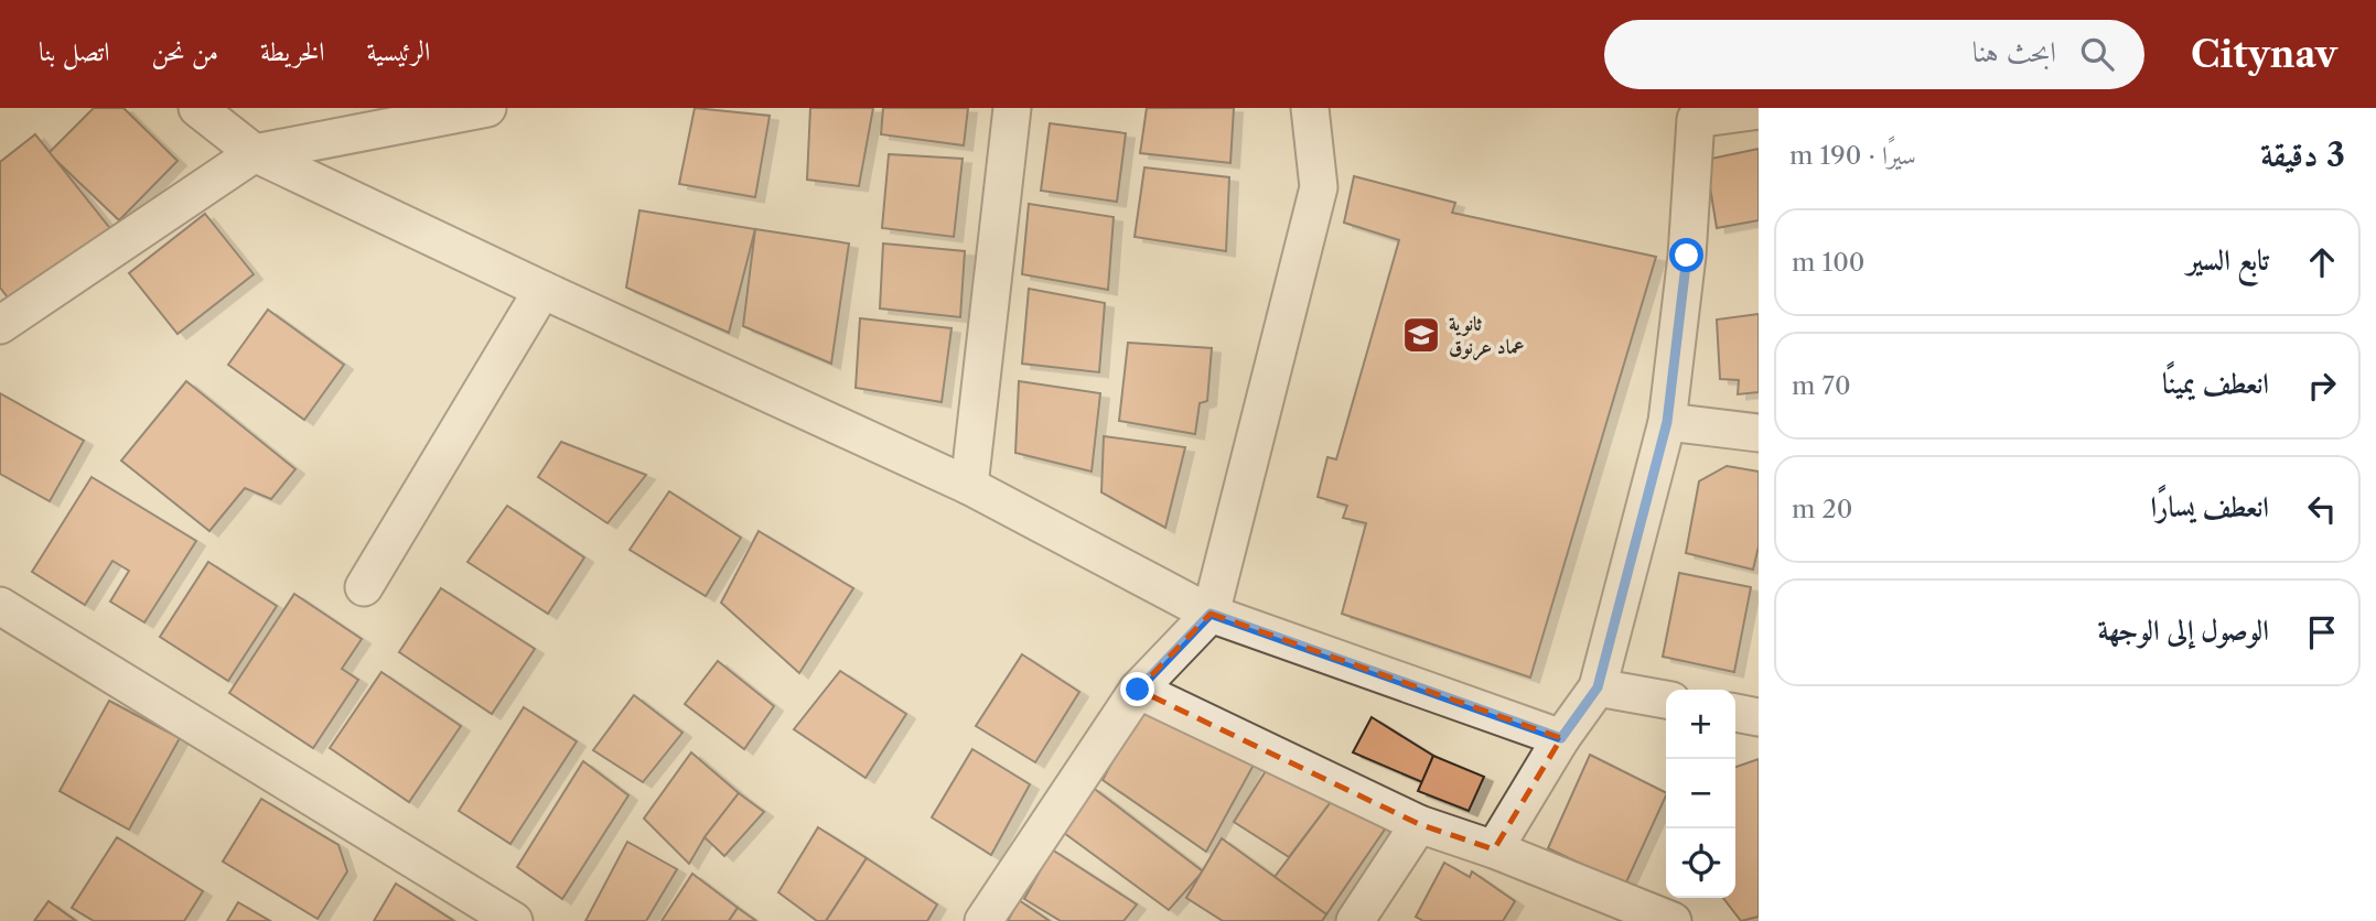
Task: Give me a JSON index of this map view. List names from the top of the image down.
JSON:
{
  "places": {
    "school or university": ["ثانوية عماد عرنوق"]
  },
  "page": {
    "header": "Citynav",
    "search": "ابحث هنا",
    "nav": [
      "الرئيسية",
      "الخريطة",
      "من نحن",
      "اتصل بنا"
    ],
    "heading": ["3 دقيقة", "سيرًا · 190 m"],
    "list": [
      ["تابع السير", "100 m"],
      ["انعطف يمينًا", "70 m"],
      ["انعطف يسارًا", "20 m"],
      "الوصول إلى الوجهة"
    ],
    "map_buttons": ["+", "−"]
  }
}
